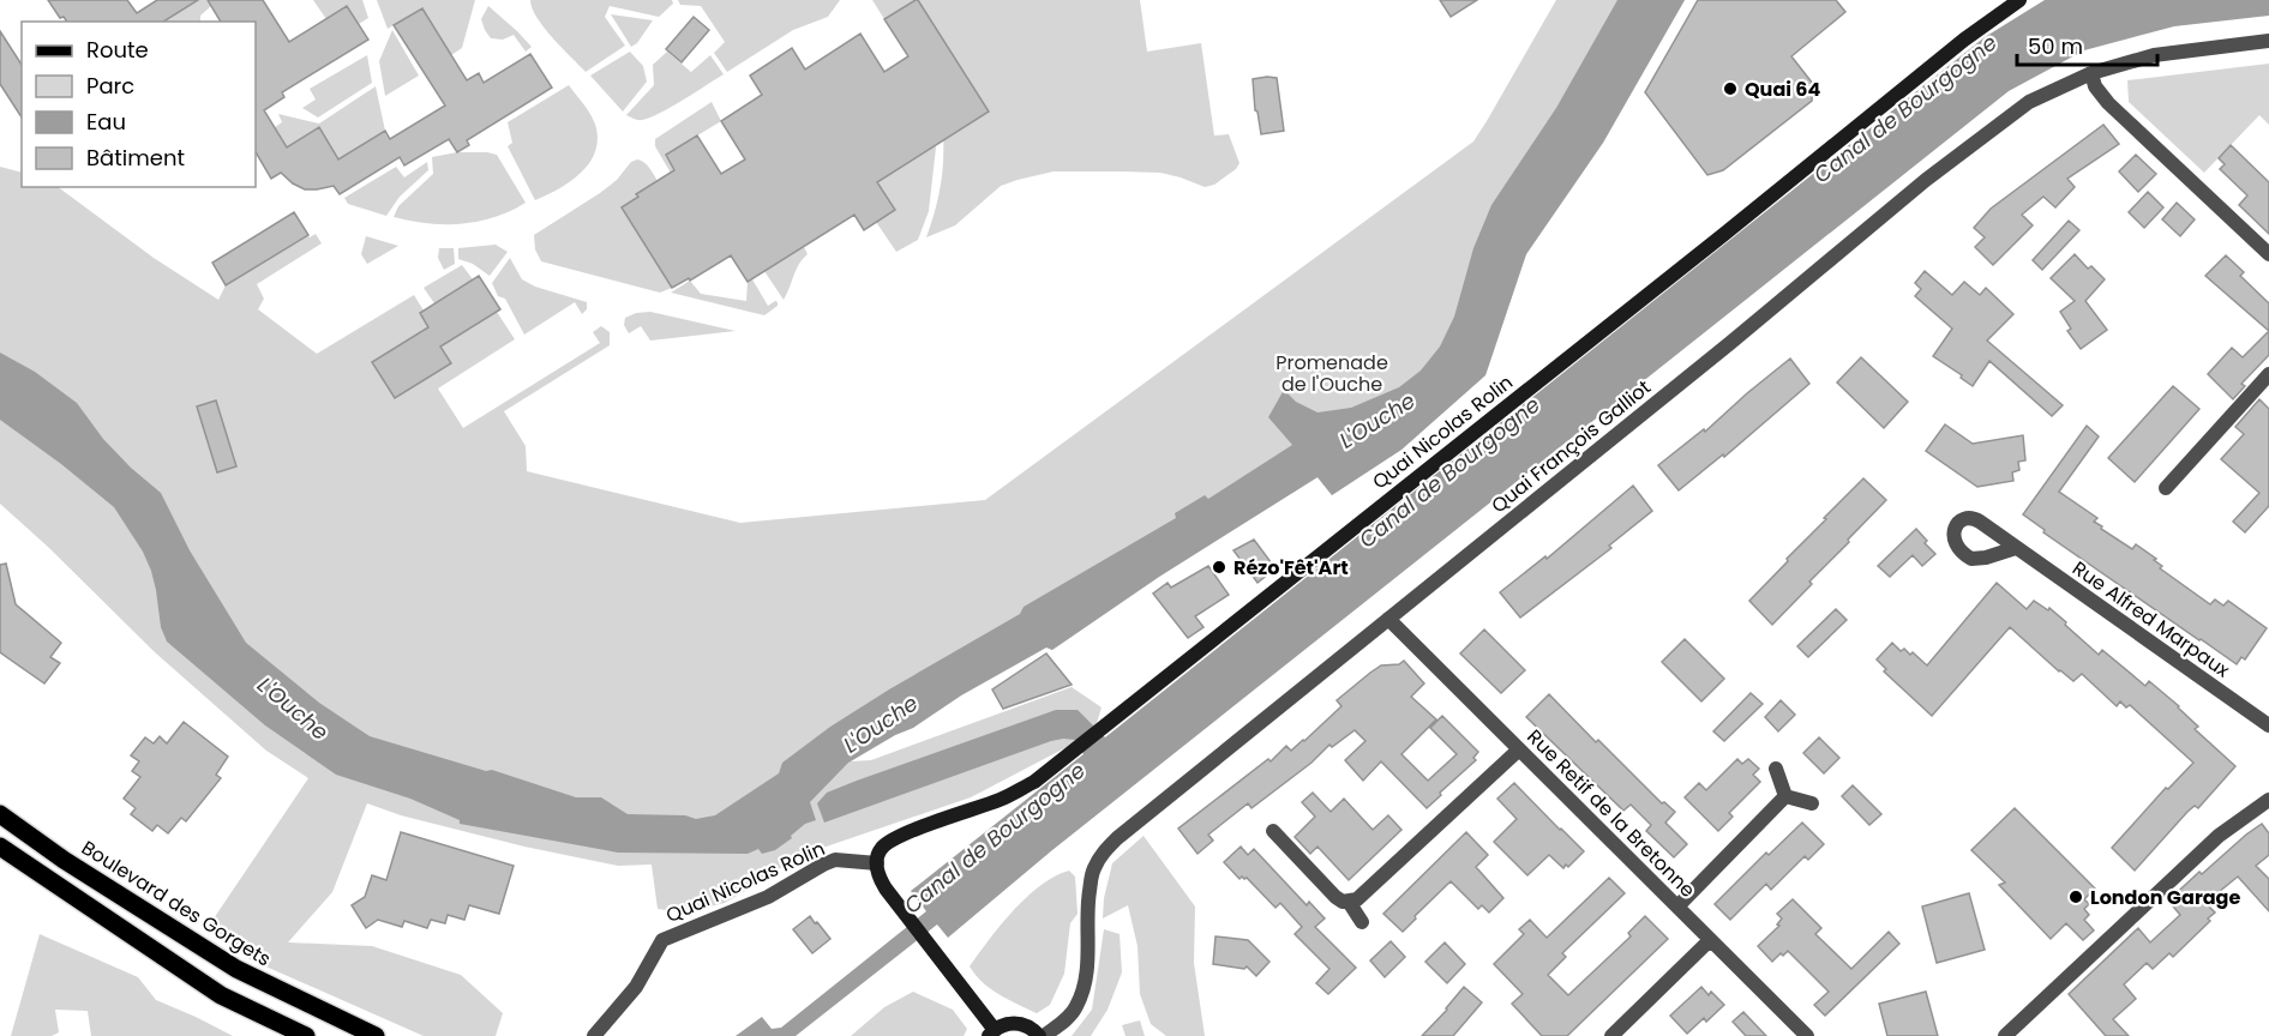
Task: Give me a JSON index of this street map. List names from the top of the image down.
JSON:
{
  "streets": {
    "main road": ["Boulevard des Gorgets"],
    "street": [
      "Quai Nicolas Rolin",
      "Quai François Galliot",
      "Rue Alfred Marpaux",
      "Rue Retif de la Bretonne"
    ]
  },
  "crossings": [
    ["Quai François Galliot", "Rue Retif de la Bretonne"]
  ],
  "water": ["Canal de Bourgogne", "L'Ouche"],
  "parks": ["Promenade de l'Ouche"],
  "places": ["Quai 64", "Rézo'Fêt'Art", "London Garage"],
  "legend": [
    "Route",
    "Parc",
    "Eau",
    "Bâtiment"
  ],
  "scale_bar": "50 m"
}
